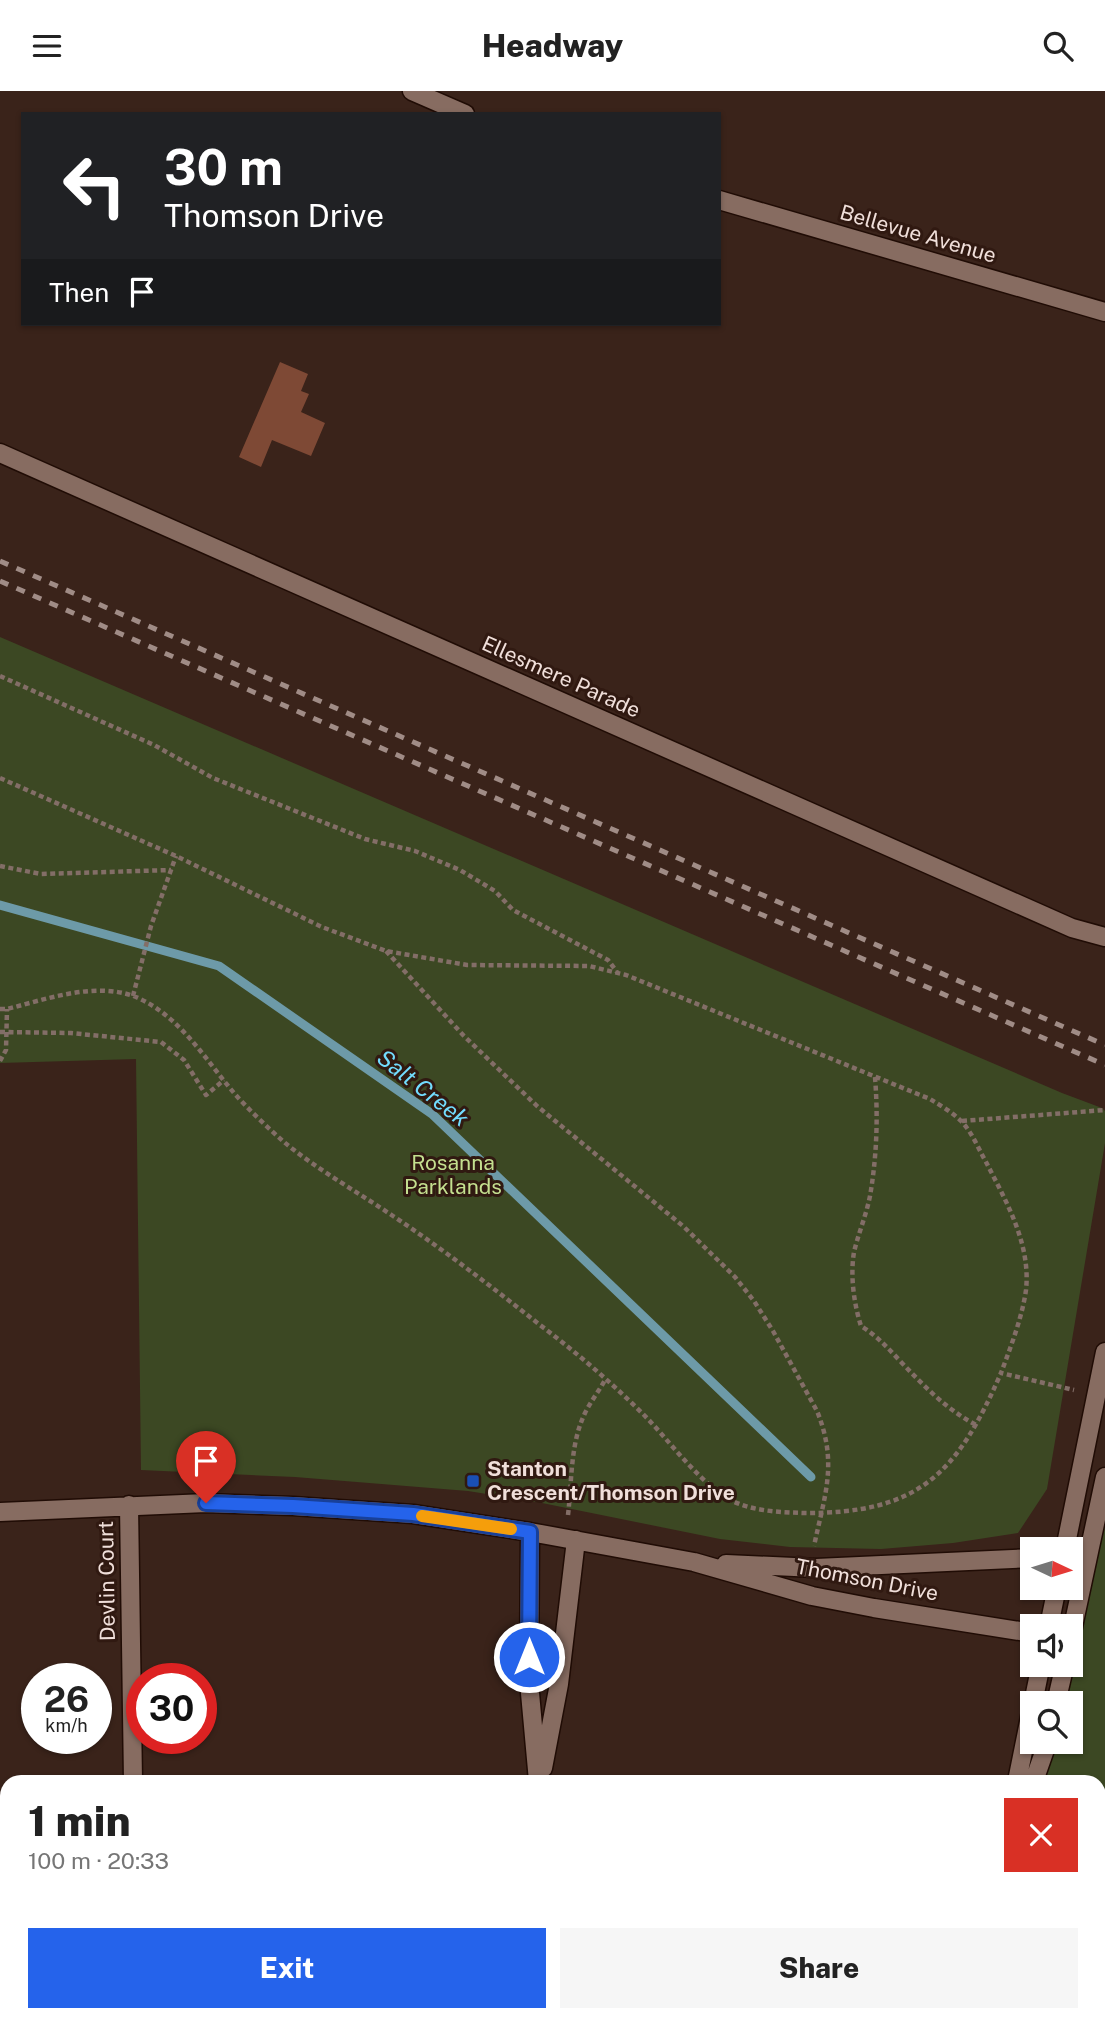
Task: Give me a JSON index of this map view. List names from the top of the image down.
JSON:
{
  "streets": {
    "street": [
      "Bellevue Avenue",
      "Ellesmere Parade",
      "Thomson Drive",
      "Devlin Court"
    ]
  },
  "crossings": [
    ["Thomson Drive", "Devlin Court"]
  ],
  "water": ["Salt Creek"],
  "parks": ["Rosanna Parklands"],
  "places": {
    "transit": ["Stanton Crescent/Thomson Drive"]
  },
  "north": "right",
  "page": {
    "header": "Headway",
    "turn": ["30 m", "Thomson Drive"],
    "then": "Then",
    "speed": "26 km/h",
    "limit": "30",
    "heading": ["1 min", "100 m · 20:33"],
    "buttons": ["Exit", "Share"]
  }
}
